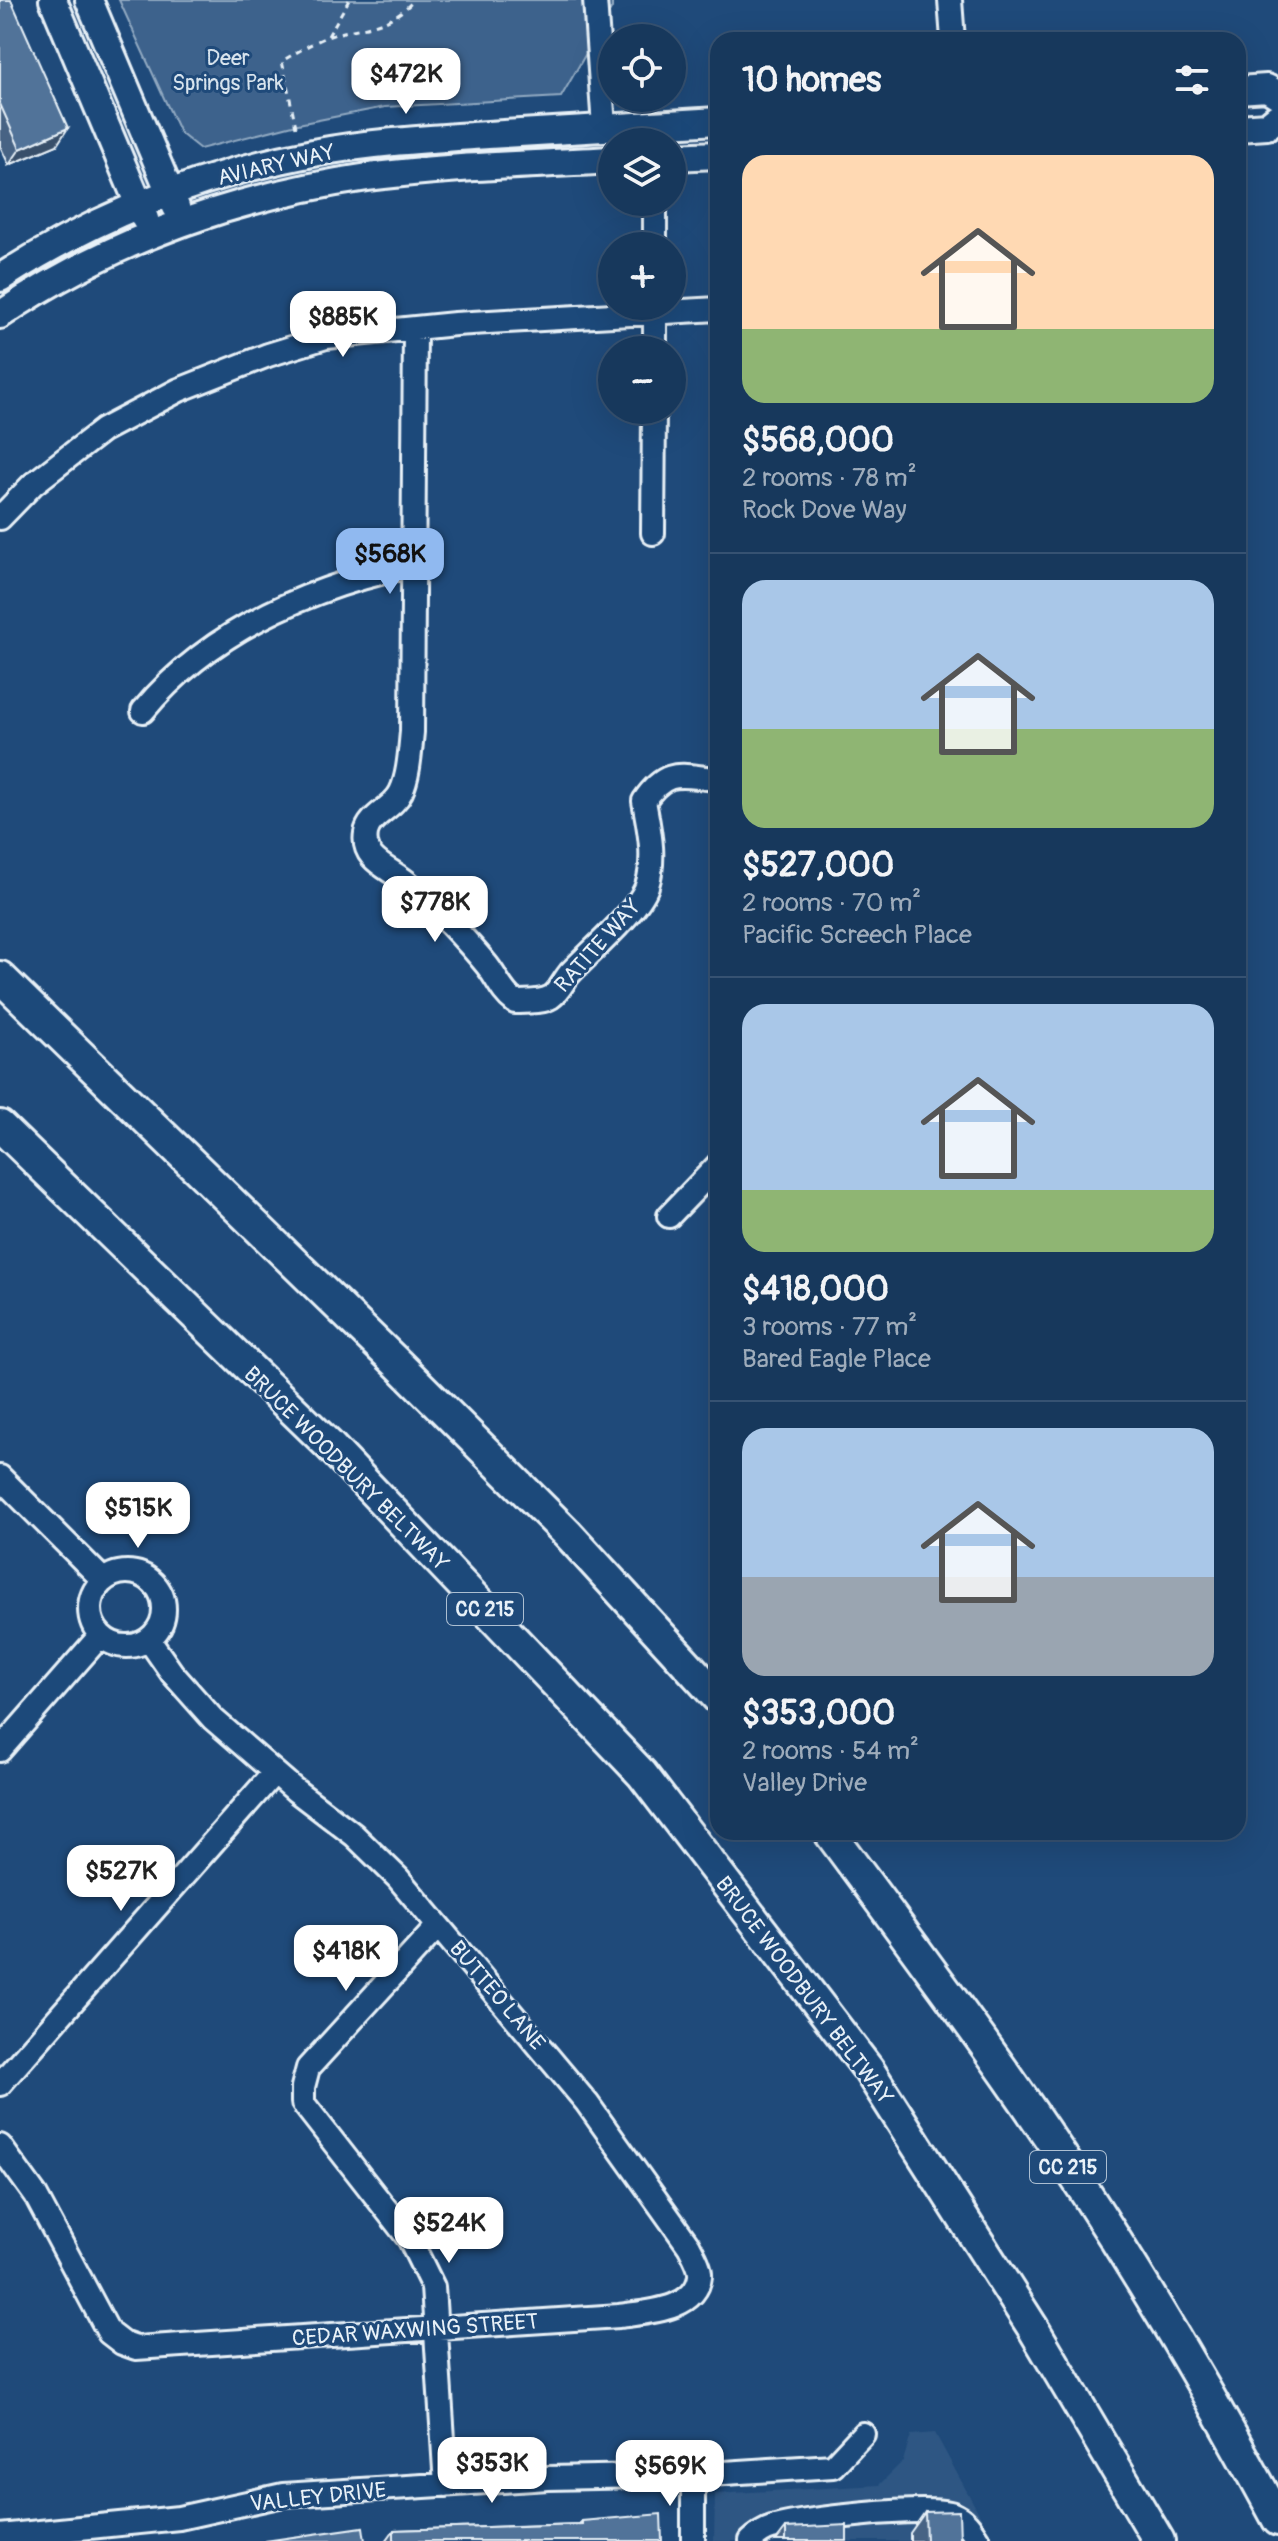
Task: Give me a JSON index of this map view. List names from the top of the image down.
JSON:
{
  "streets": {
    "highway": ["BRUCE WOODBURY BELTWAY", "CC 215"],
    "main road": ["AVIARY WAY"],
    "street": [
      "RATITE WAY",
      "BUTTEO LANE",
      "CEDAR WAXWING STREET",
      "VALLEY DRIVE"
    ]
  },
  "crossings": [
    ["BUTTEO LANE", "CEDAR WAXWING STREET"]
  ],
  "parks": ["Deer Springs Park"],
  "page": {
    "map_buttons": ["+", "−"],
    "heading": "10 homes",
    "price": [
      "$472K",
      "$885K",
      "$568K",
      "$778K",
      "$515K",
      "$527K",
      "$418K",
      "$524K",
      "$353K",
      "$569K"
    ],
    "list": [
      {
        "name": "$568,000",
        "note": "2 rooms · 78 m² · Rock Dove Way"
      },
      {
        "name": "$527,000",
        "note": "2 rooms · 70 m² · Pacific Screech Place"
      },
      {
        "name": "$418,000",
        "note": "3 rooms · 77 m² · Bared Eagle Place"
      },
      {
        "name": "$353,000",
        "note": "2 rooms · 54 m² · Valley Drive"
      }
    ]
  }
}
